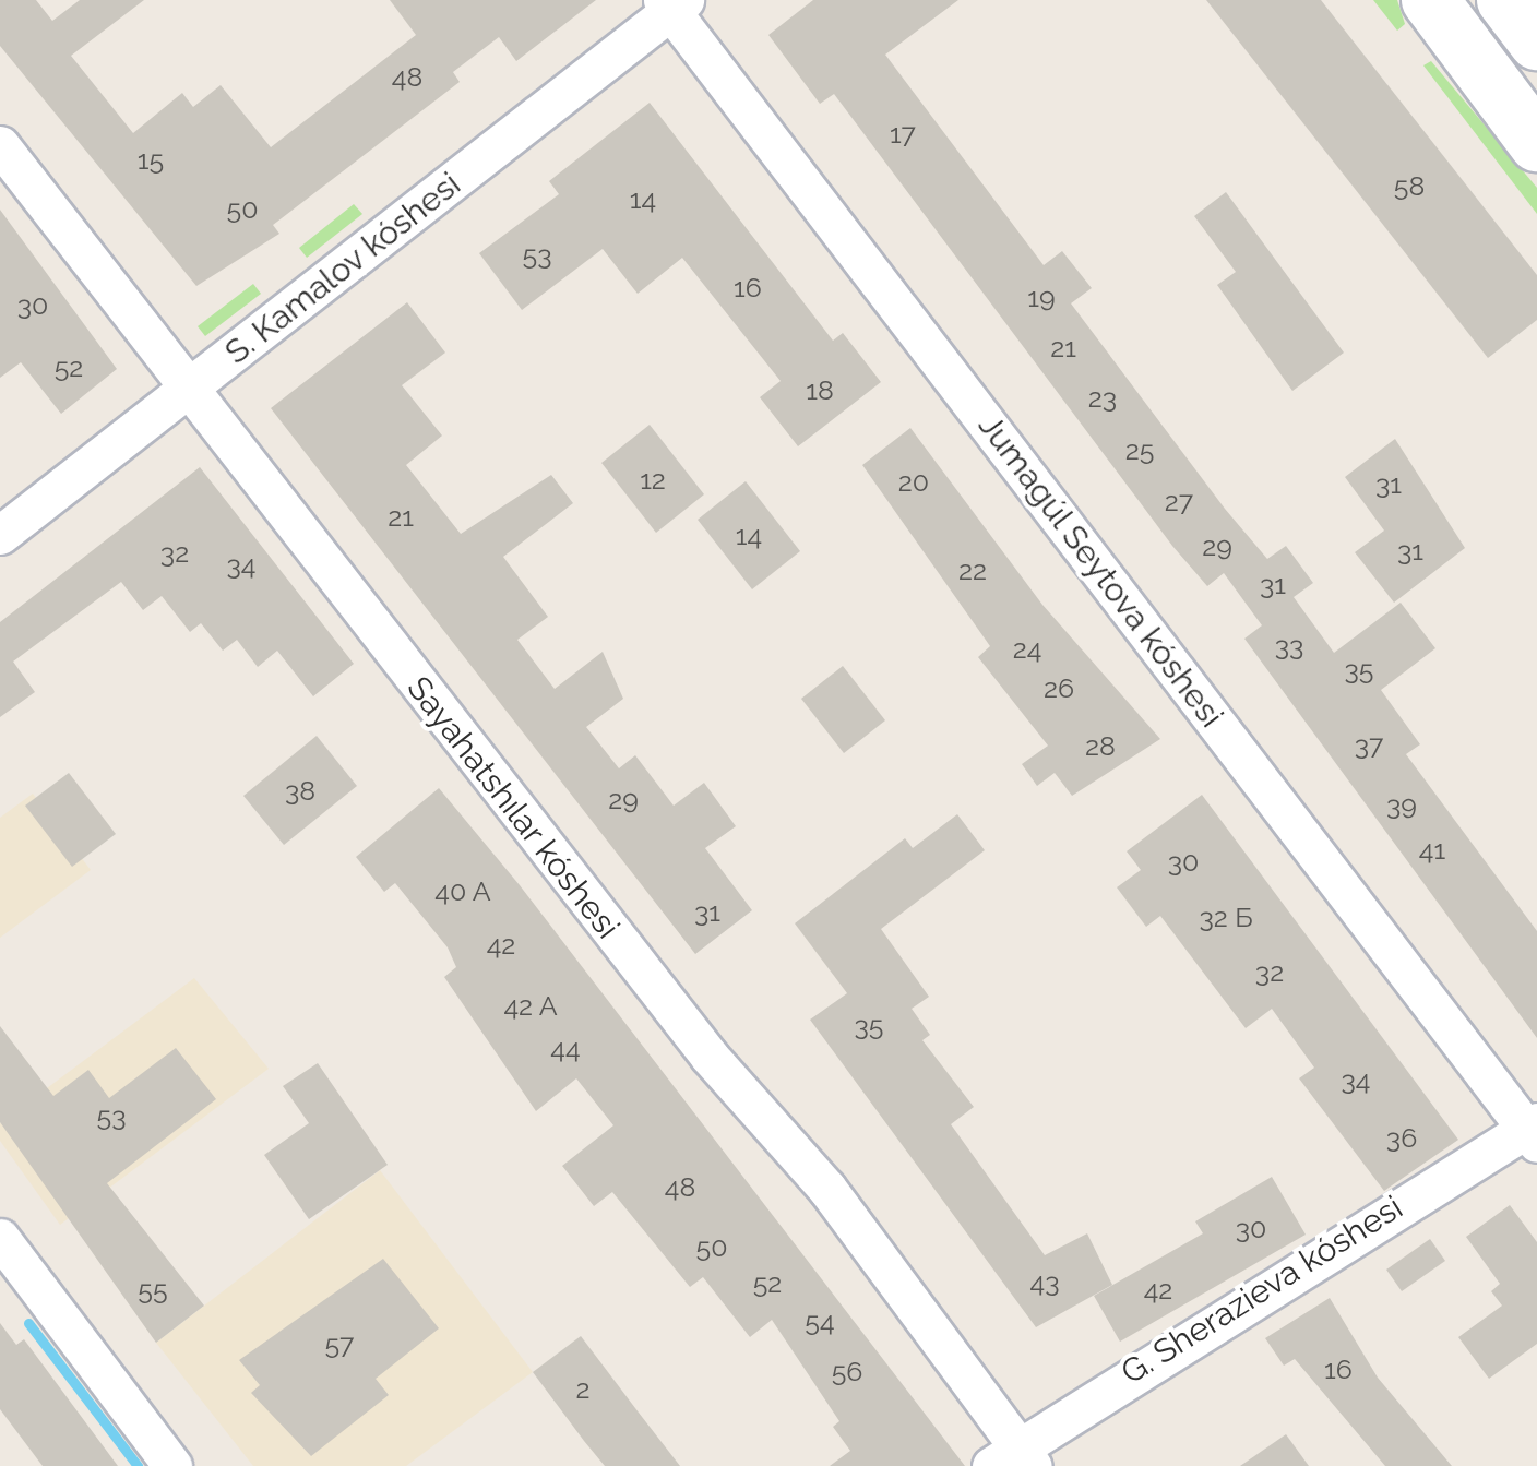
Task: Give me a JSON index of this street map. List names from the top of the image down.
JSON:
{
  "streets": {
    "street": [
      "S. Kamalov kóshesi",
      "Jumagúl Seytova kóshesi",
      "Sayahatshılar kóshesi",
      "G. Sherazieva kóshesi"
    ]
  },
  "crossings": [
    ["S. Kamalov kóshesi", "Jumagúl Seytova kóshesi"],
    ["S. Kamalov kóshesi", "Sayahatshılar kóshesi"],
    ["Jumagúl Seytova kóshesi", "G. Sherazieva kóshesi"],
    ["Sayahatshılar kóshesi", "G. Sherazieva kóshesi"]
  ],
  "house_numbers": [
    "48",
    "17",
    "15",
    "58",
    "14",
    "50",
    "53",
    "16",
    "19",
    "30",
    "21",
    "52",
    "18",
    "23",
    "25",
    "12",
    "20",
    "31",
    "27",
    "21",
    "14",
    "29",
    "31",
    "32",
    "34",
    "22",
    "31",
    "33",
    "24",
    "35",
    "26",
    "37",
    "28",
    "38",
    "29",
    "39",
    "41",
    "30",
    "40 А",
    "31",
    "32 Б",
    "42",
    "32",
    "42 А",
    "35",
    "44",
    "34",
    "53",
    "36",
    "48",
    "30",
    "50",
    "43",
    "52",
    "55",
    "42",
    "54",
    "57",
    "16",
    "56",
    "2"
  ]
}
